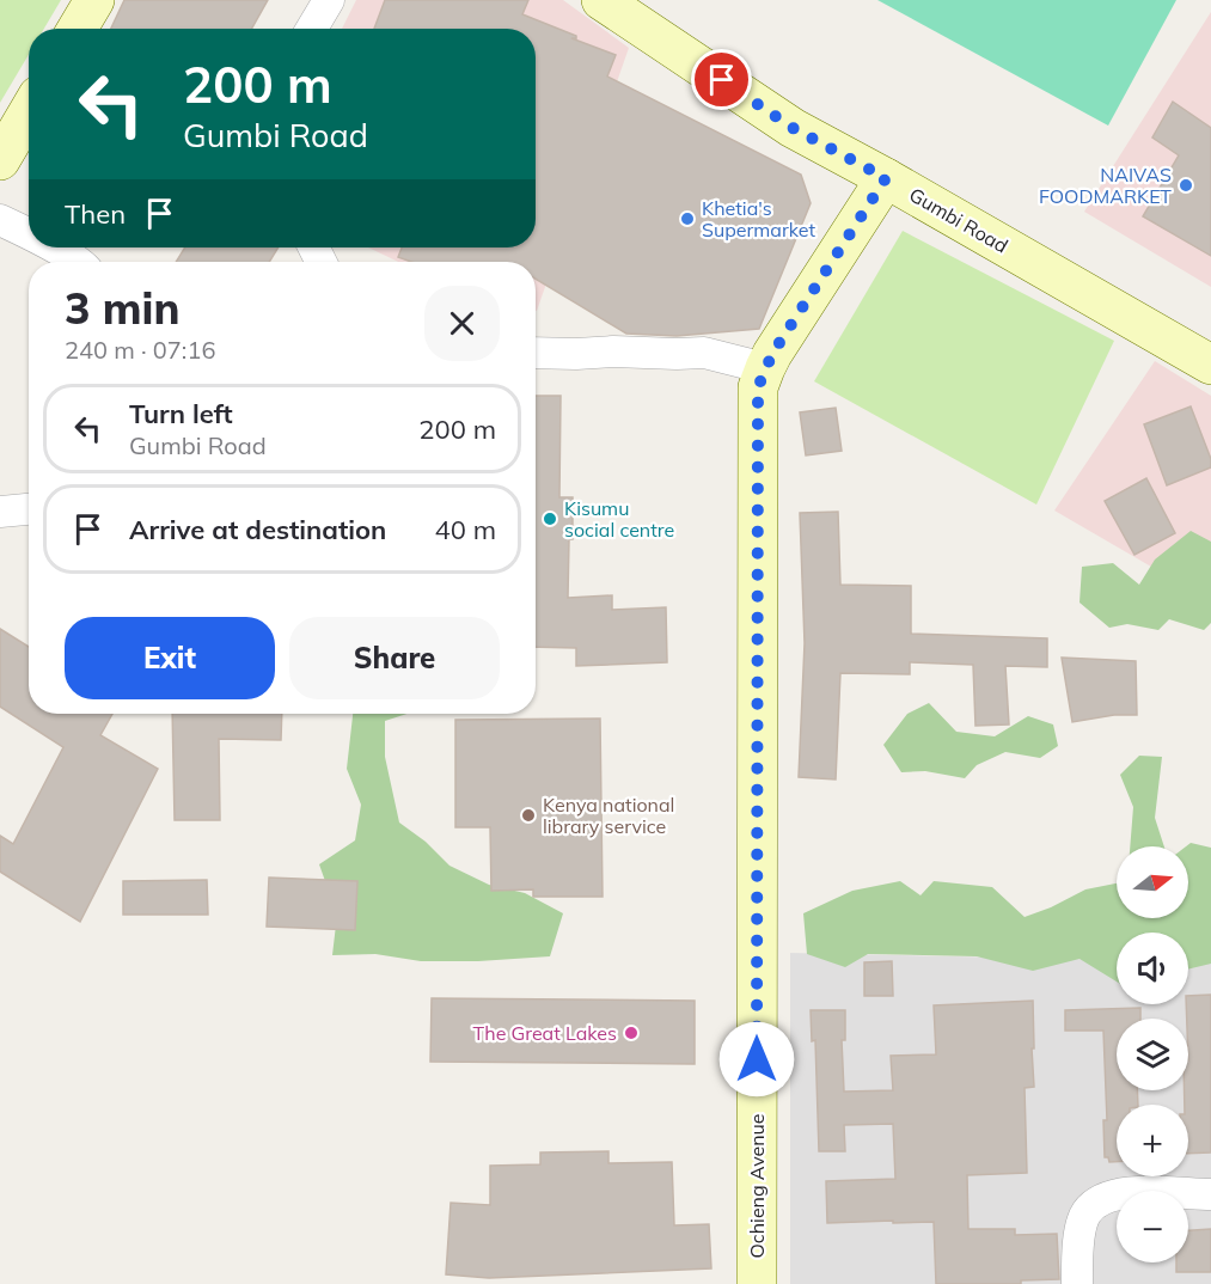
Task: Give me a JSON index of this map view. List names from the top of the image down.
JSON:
{
  "streets": {
    "street": ["Gumbi Road", "Ochieng Avenue"]
  },
  "crossings": [
    ["Gumbi Road", "Ochieng Avenue"]
  ],
  "places": [
    "NAIVAS FOODMARKET",
    "Khetia's Supermarket",
    "Kisumu social centre",
    "Kenya national library service",
    "The Great Lakes"
  ],
  "north": "right",
  "page": {
    "turn": ["200 m", "Gumbi Road"],
    "then": "Then",
    "heading": ["3 min", "240 m · 07:16"],
    "list": [
      {
        "name": "Turn left",
        "note": "Gumbi Road",
        "value": "200 m"
      },
      {
        "name": "Arrive at destination",
        "value": "40 m"
      }
    ],
    "buttons": ["Exit", "Share"],
    "map_buttons": ["+", "−"]
  }
}
